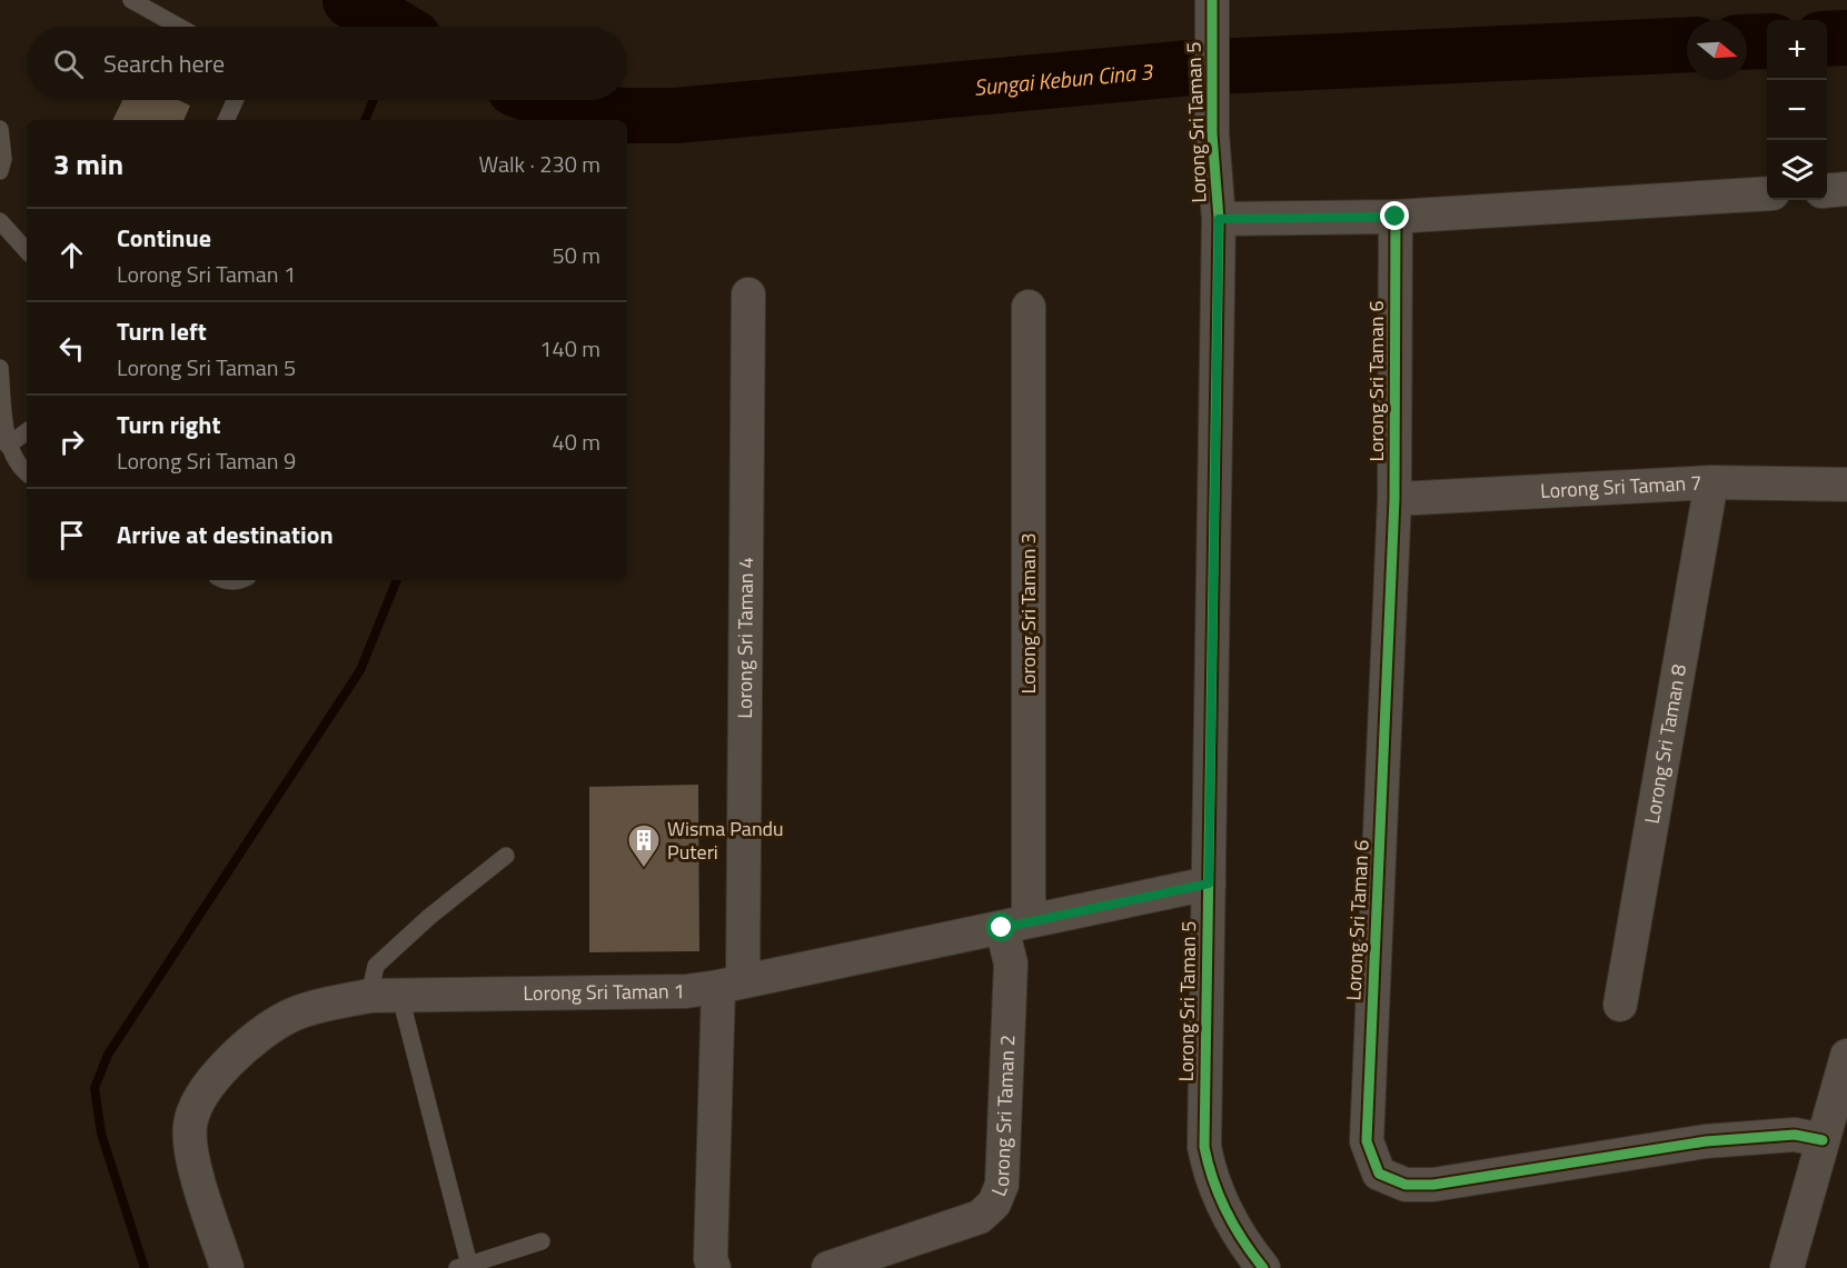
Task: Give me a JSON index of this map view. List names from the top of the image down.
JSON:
{
  "streets": {
    "street": [
      "Lorong Sri Taman 5",
      "Lorong Sri Taman 6",
      "Lorong Sri Taman 7",
      "Lorong Sri Taman 3",
      "Lorong Sri Taman 4",
      "Lorong Sri Taman 8",
      "Lorong Sri Taman 1",
      "Lorong Sri Taman 2"
    ]
  },
  "crossings": [
    ["Lorong Sri Taman 5", "Lorong Sri Taman 1"],
    ["Lorong Sri Taman 6", "Lorong Sri Taman 7"],
    ["Lorong Sri Taman 7", "Lorong Sri Taman 8"],
    ["Lorong Sri Taman 3", "Lorong Sri Taman 1"],
    ["Lorong Sri Taman 3", "Lorong Sri Taman 2"],
    ["Lorong Sri Taman 4", "Lorong Sri Taman 1"],
    ["Lorong Sri Taman 1", "Lorong Sri Taman 2"]
  ],
  "water": ["Sungai Kebun Cina 3"],
  "places": {
    "building": ["Wisma Pandu Puteri"]
  },
  "north": "right",
  "page": {
    "map_buttons": ["+", "−"],
    "search": "Search here",
    "heading": ["3 min", "Walk · 230 m"],
    "list": [
      ["Continue", "Lorong Sri Taman 1", "50 m"],
      ["Turn left", "Lorong Sri Taman 5", "140 m"],
      ["Turn right", "Lorong Sri Taman 9", "40 m"],
      "Arrive at destination"
    ]
  }
}
